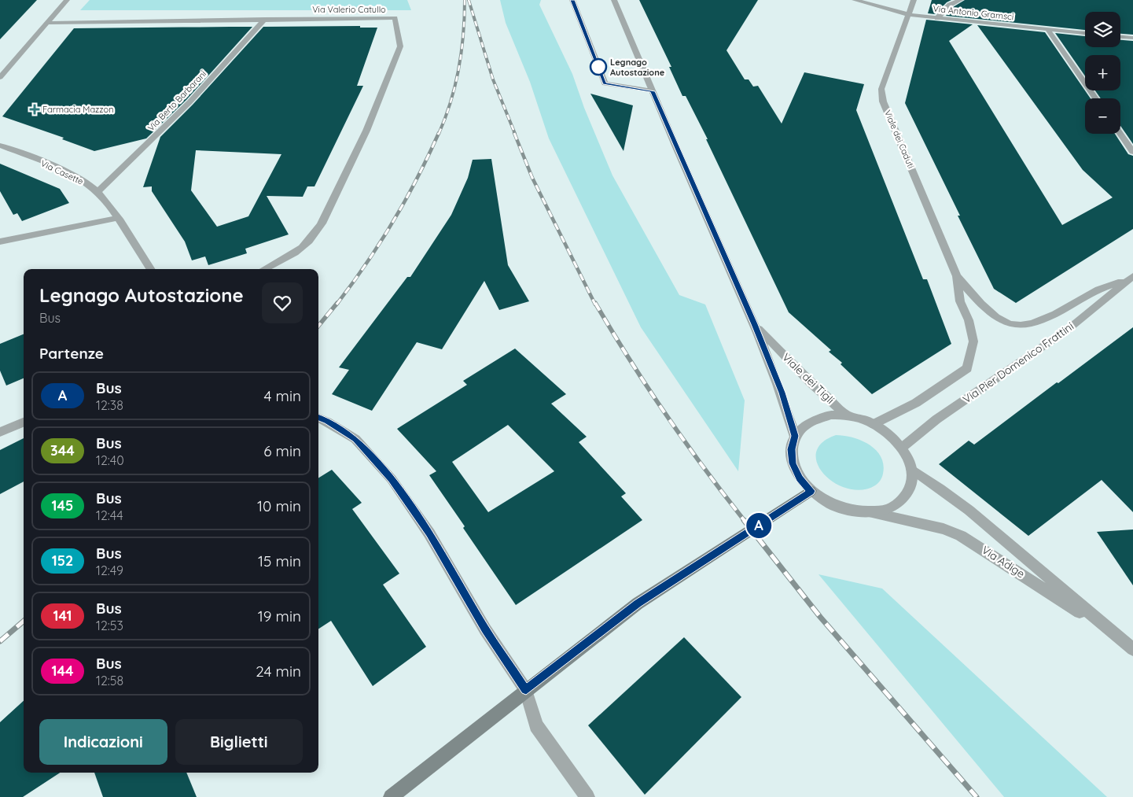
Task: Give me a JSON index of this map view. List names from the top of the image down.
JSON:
{
  "streets": {
    "street": [
      "Via Valerio Catullo",
      "Via Antonio Gramsci",
      "Via Berto Barbarani",
      "Viale dei Caduti",
      "Via Casette",
      "Via Pier Domenico Frattini",
      "Viale dei Tigli",
      "Via Adige"
    ]
  },
  "crossings": [
    ["Via Valerio Catullo", "Via Berto Barbarani"],
    ["Via Antonio Gramsci", "Viale dei Caduti"],
    ["Via Berto Barbarani", "Via Casette"],
    ["Viale dei Caduti", "Via Pier Domenico Frattini"],
    ["Viale dei Caduti", "Viale dei Tigli"],
    ["Viale dei Caduti", "Via Adige"],
    ["Via Pier Domenico Frattini", "Viale dei Tigli"],
    ["Via Pier Domenico Frattini", "Via Adige"],
    ["Viale dei Tigli", "Via Adige"]
  ],
  "places": {
    "other": ["Legnago Autostazione"],
    "health": ["Farmacia Mazzon"]
  },
  "lines": ["bus line A"],
  "page": {
    "on_map": "A",
    "map_buttons": ["+", "−"],
    "heading": [
      ["Legnago Autostazione", "Bus"],
      "Partenze"
    ],
    "list": [
      {
        "mark": "A",
        "name": "Bus",
        "note": "12:38",
        "value": "4 min"
      },
      {
        "mark": "344",
        "name": "Bus",
        "note": "12:40",
        "value": "6 min"
      },
      {
        "mark": "145",
        "name": "Bus",
        "note": "12:44",
        "value": "10 min"
      },
      {
        "mark": "152",
        "name": "Bus",
        "note": "12:49",
        "value": "15 min"
      },
      {
        "mark": "141",
        "name": "Bus",
        "note": "12:53",
        "value": "19 min"
      },
      {
        "mark": "144",
        "name": "Bus",
        "note": "12:58",
        "value": "24 min"
      }
    ],
    "buttons": ["Indicazioni", "Biglietti"]
  }
}
